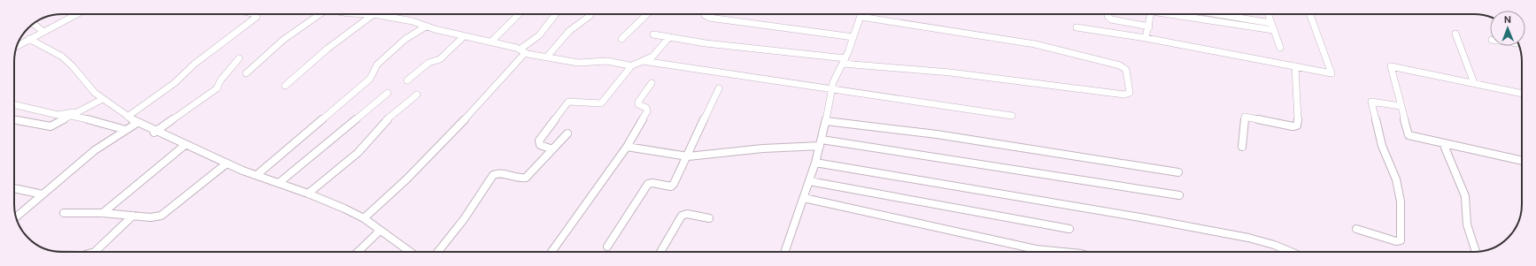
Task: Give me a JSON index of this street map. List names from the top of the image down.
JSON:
{
  "north": "top"
}
